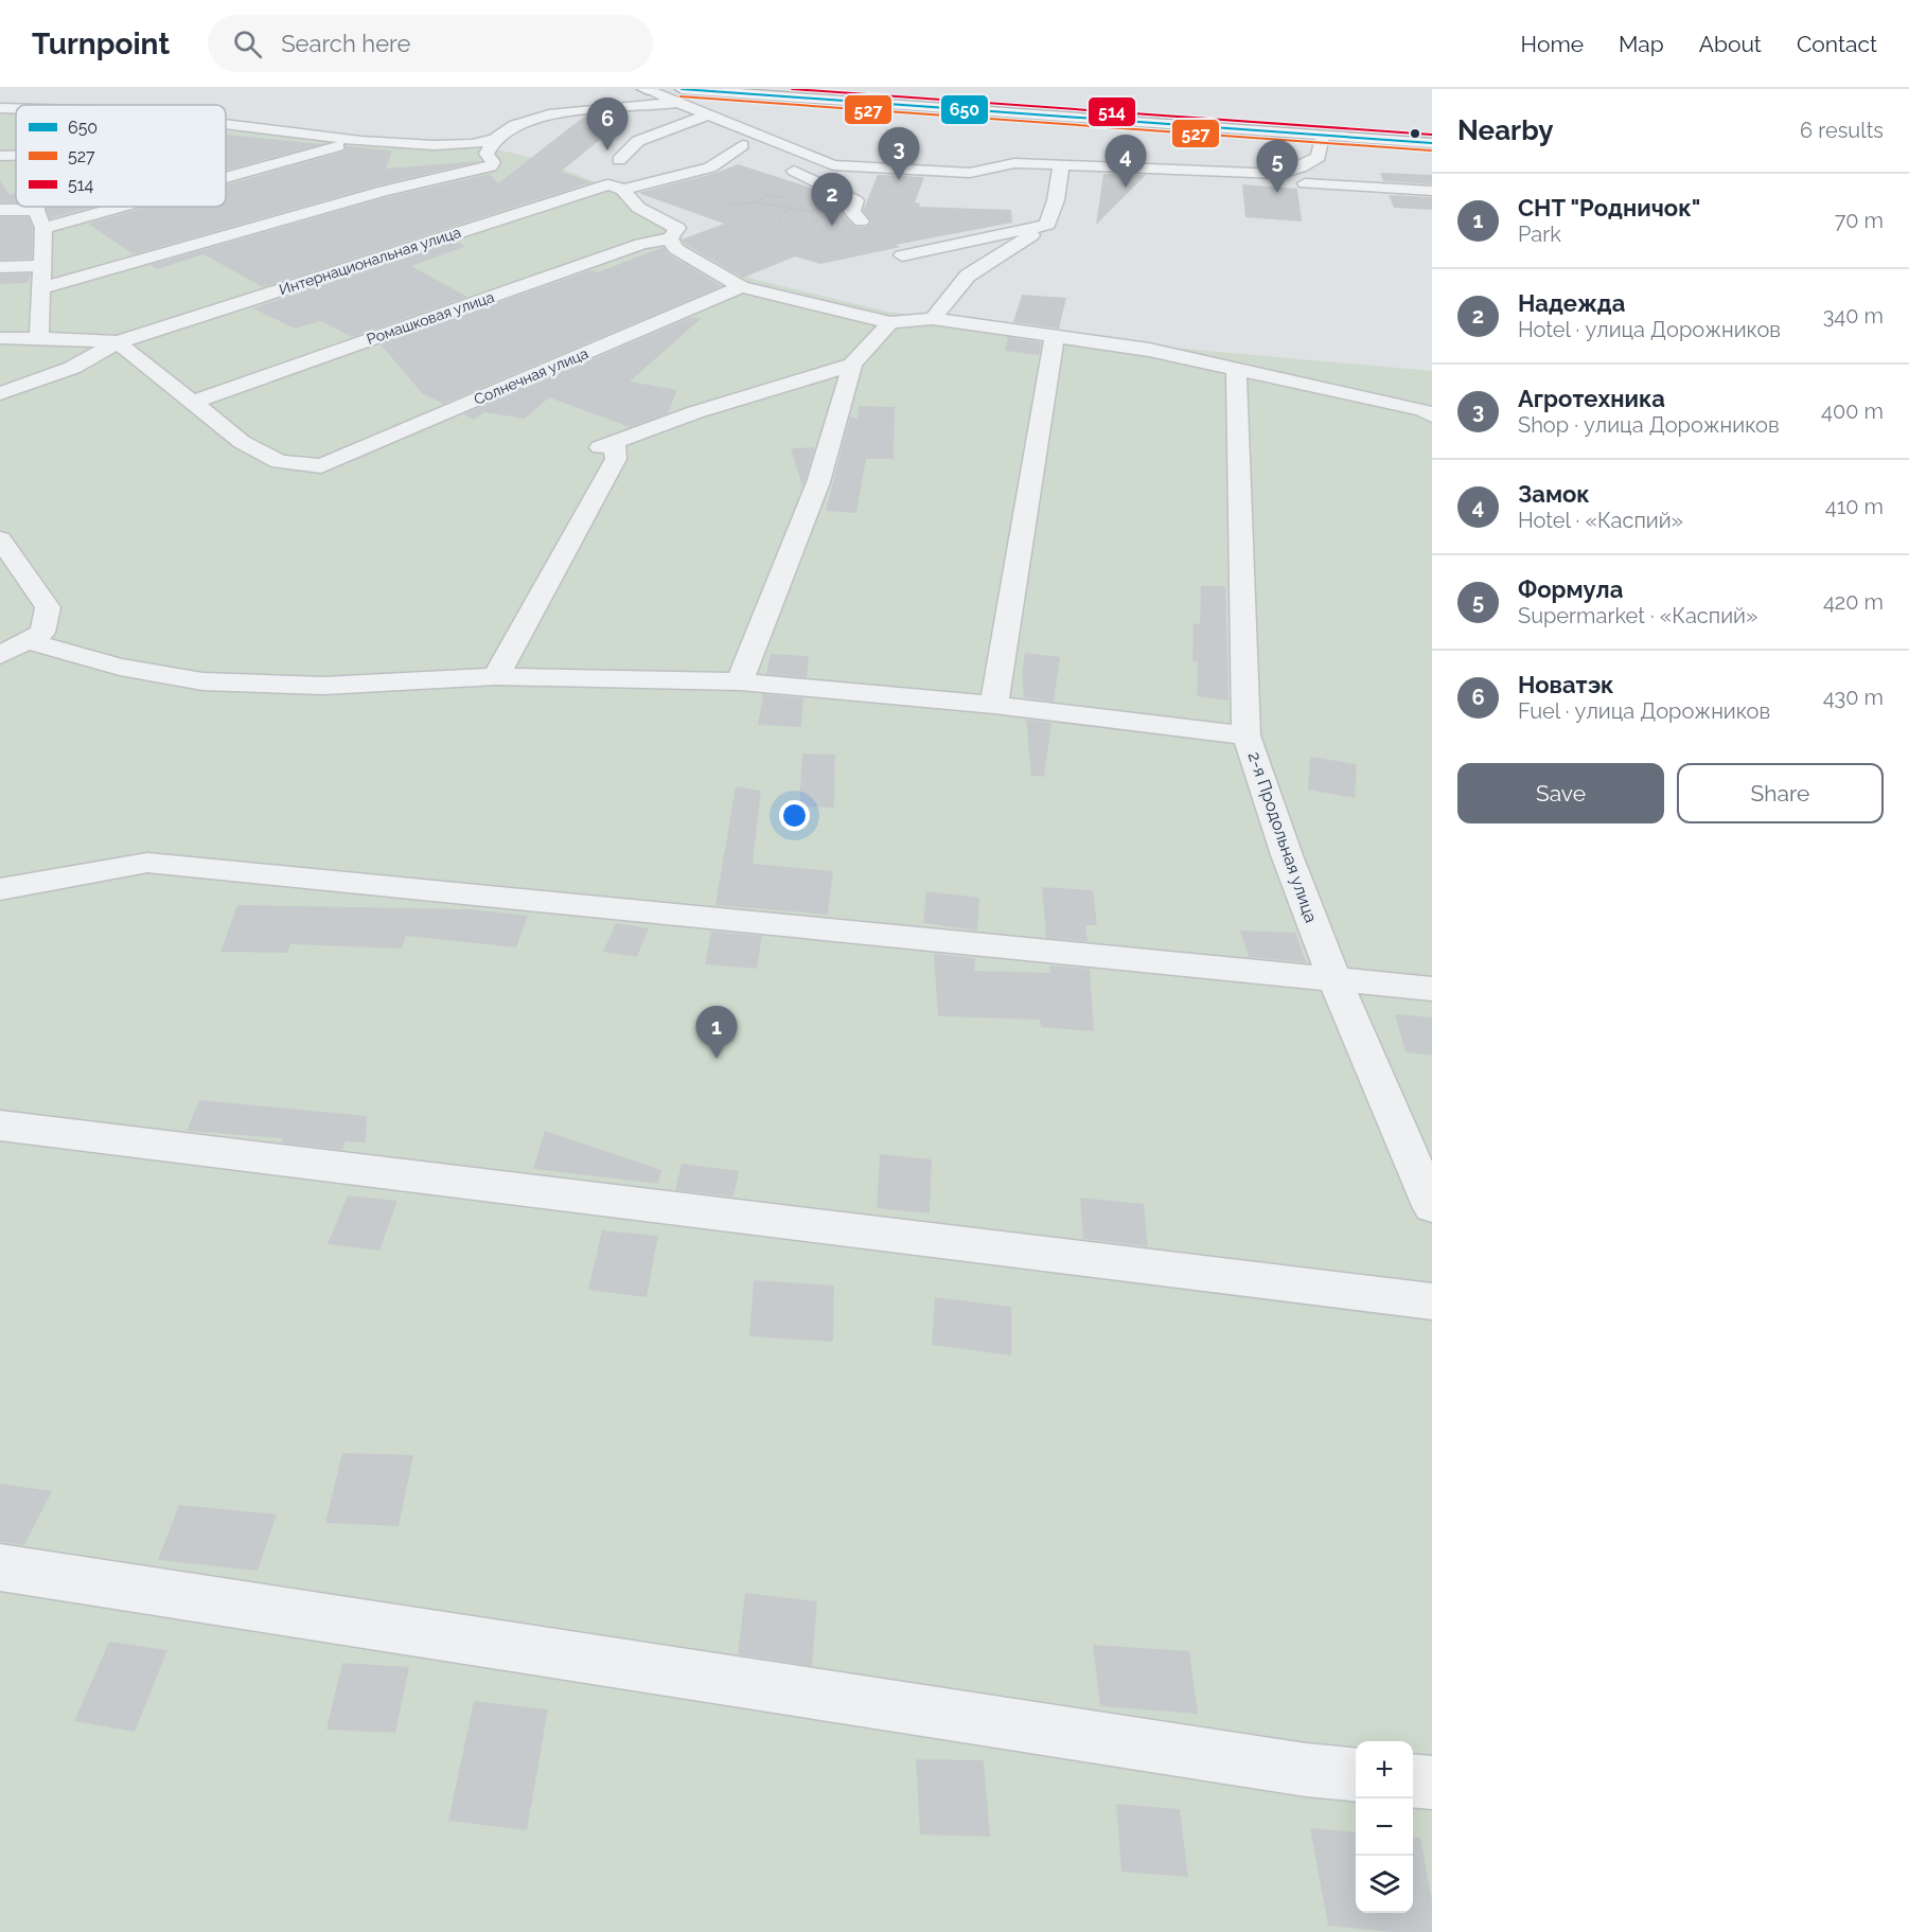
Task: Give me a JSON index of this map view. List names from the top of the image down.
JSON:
{
  "streets": {
    "street": [
      "Интернациональная улица",
      "Ромашковая улица",
      "Солнечная улица",
      "2-я Продольная улица"
    ]
  },
  "crossings": [
    ["Ромашковая улица", "Солнечная улица"]
  ],
  "lines": ["transit line 650", "transit line 514", "transit line 527"],
  "legend": ["650", "527", "514"],
  "page": {
    "header": "Turnpoint",
    "search": "Search here",
    "nav": [
      "Home",
      "Map",
      "About",
      "Contact"
    ],
    "heading": ["Nearby", "6 results"],
    "pins": [
      "6",
      "3",
      "4",
      "5",
      "2",
      "1"
    ],
    "list": [
      {
        "mark": "1",
        "name": "СНТ \"Родничок\"",
        "note": "Park",
        "value": "70 m"
      },
      {
        "mark": "2",
        "name": "Надежда",
        "note": "Hotel · улица Дорожников",
        "value": "340 m"
      },
      {
        "mark": "3",
        "name": "Агротехника",
        "note": "Shop · улица Дорожников",
        "value": "400 m"
      },
      {
        "mark": "4",
        "name": "Замок",
        "note": "Hotel · «Каспий»",
        "value": "410 m"
      },
      {
        "mark": "5",
        "name": "Формула",
        "note": "Supermarket · «Каспий»",
        "value": "420 m"
      },
      {
        "mark": "6",
        "name": "Новатэк",
        "note": "Fuel · улица Дорожников",
        "value": "430 m"
      }
    ],
    "buttons": ["Save", "Share"],
    "map_buttons": ["+", "−"]
  }
}
